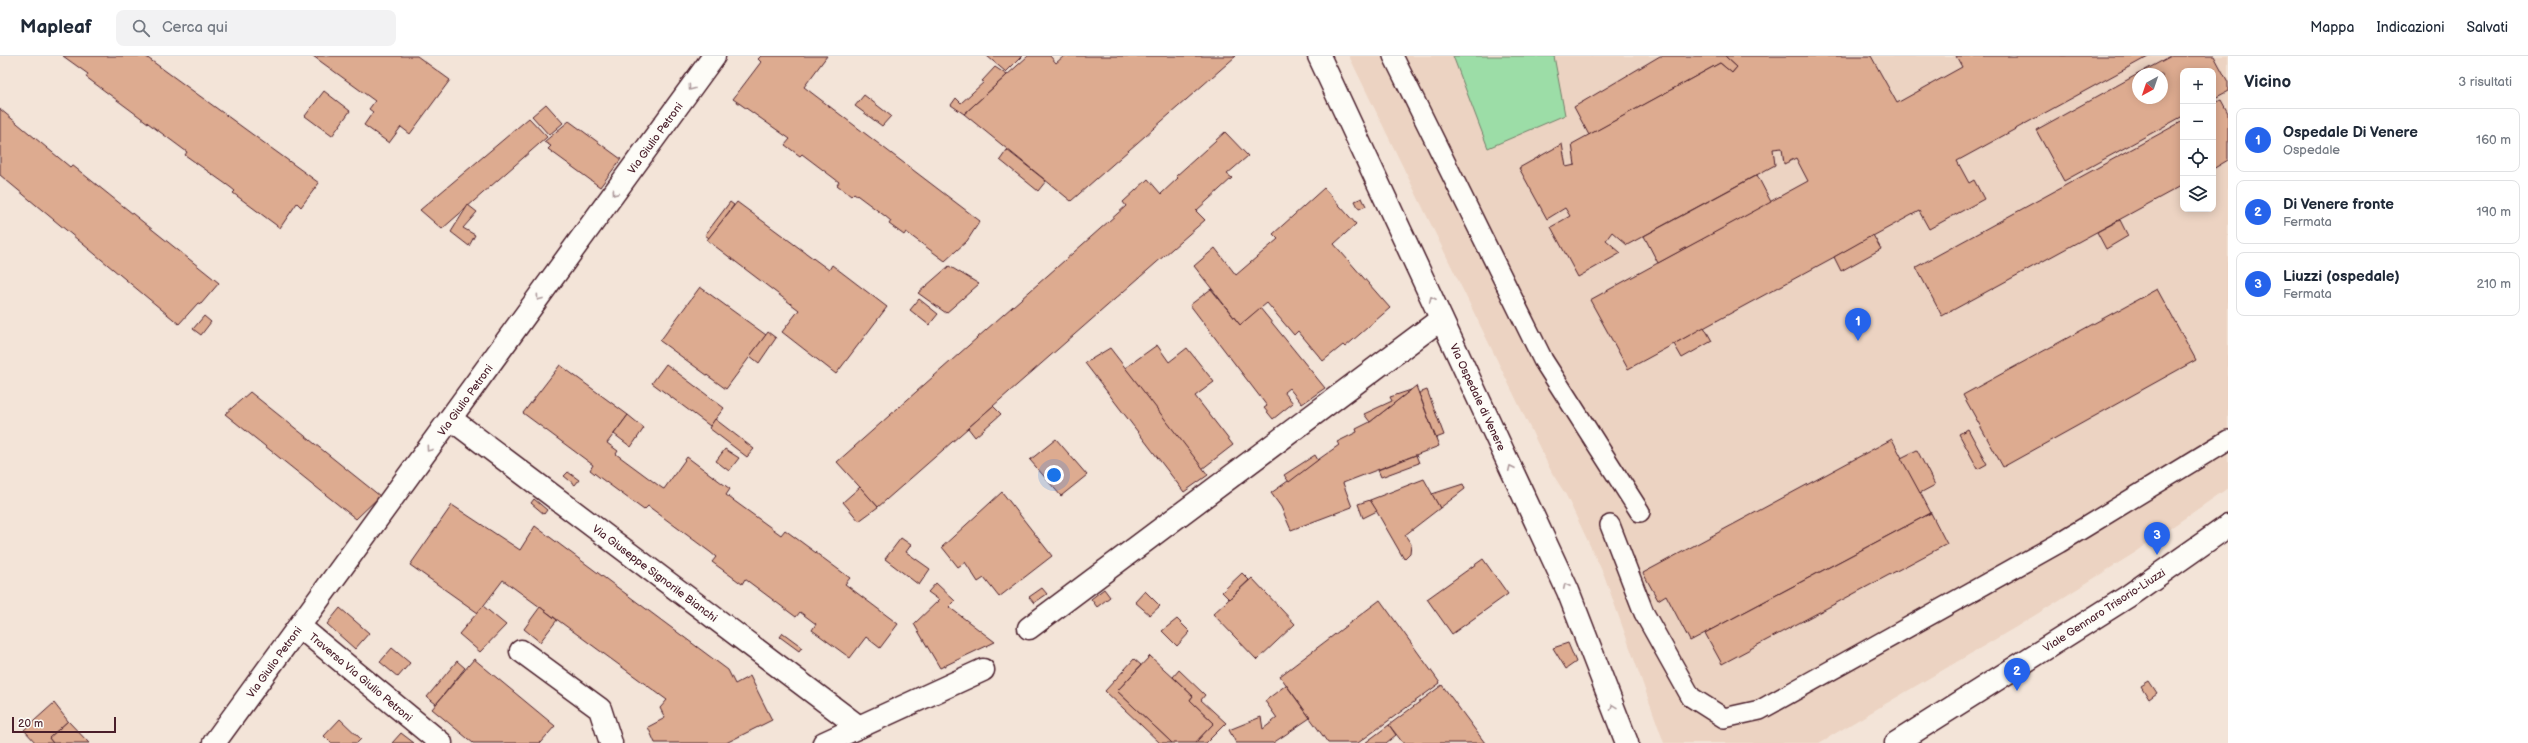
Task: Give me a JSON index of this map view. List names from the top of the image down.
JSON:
{
  "streets": {
    "street": [
      "Via Giulio Petroni",
      "Via Ospedale di Venere",
      "Via Giuseppe Signorile Bianchi",
      "Viale Gennaro Trisorio-Liuzzi",
      "Traversa Via Giulio Petroni"
    ]
  },
  "crossings": [
    ["Via Giulio Petroni", "Via Giuseppe Signorile Bianchi"],
    ["Via Giulio Petroni", "Traversa Via Giulio Petroni"]
  ],
  "one_way": ["Via Giulio Petroni", "Via Ospedale di Venere"],
  "scale_bar": "20 m",
  "north": "bottom left",
  "page": {
    "header": "Mapleaf",
    "search": "Cerca qui",
    "nav": ["Mappa", "Indicazioni", "Salvati"],
    "heading": ["Vicino", "3 risultati"],
    "map_buttons": ["+", "−"],
    "list": [
      {
        "mark": "1",
        "name": "Ospedale Di Venere",
        "note": "Ospedale",
        "value": "160 m"
      },
      {
        "mark": "2",
        "name": "Di Venere fronte",
        "note": "Fermata",
        "value": "190 m"
      },
      {
        "mark": "3",
        "name": "Liuzzi (ospedale)",
        "note": "Fermata",
        "value": "210 m"
      }
    ],
    "pins": ["1", "3", "2"],
    "scale": "20 m"
  }
}
